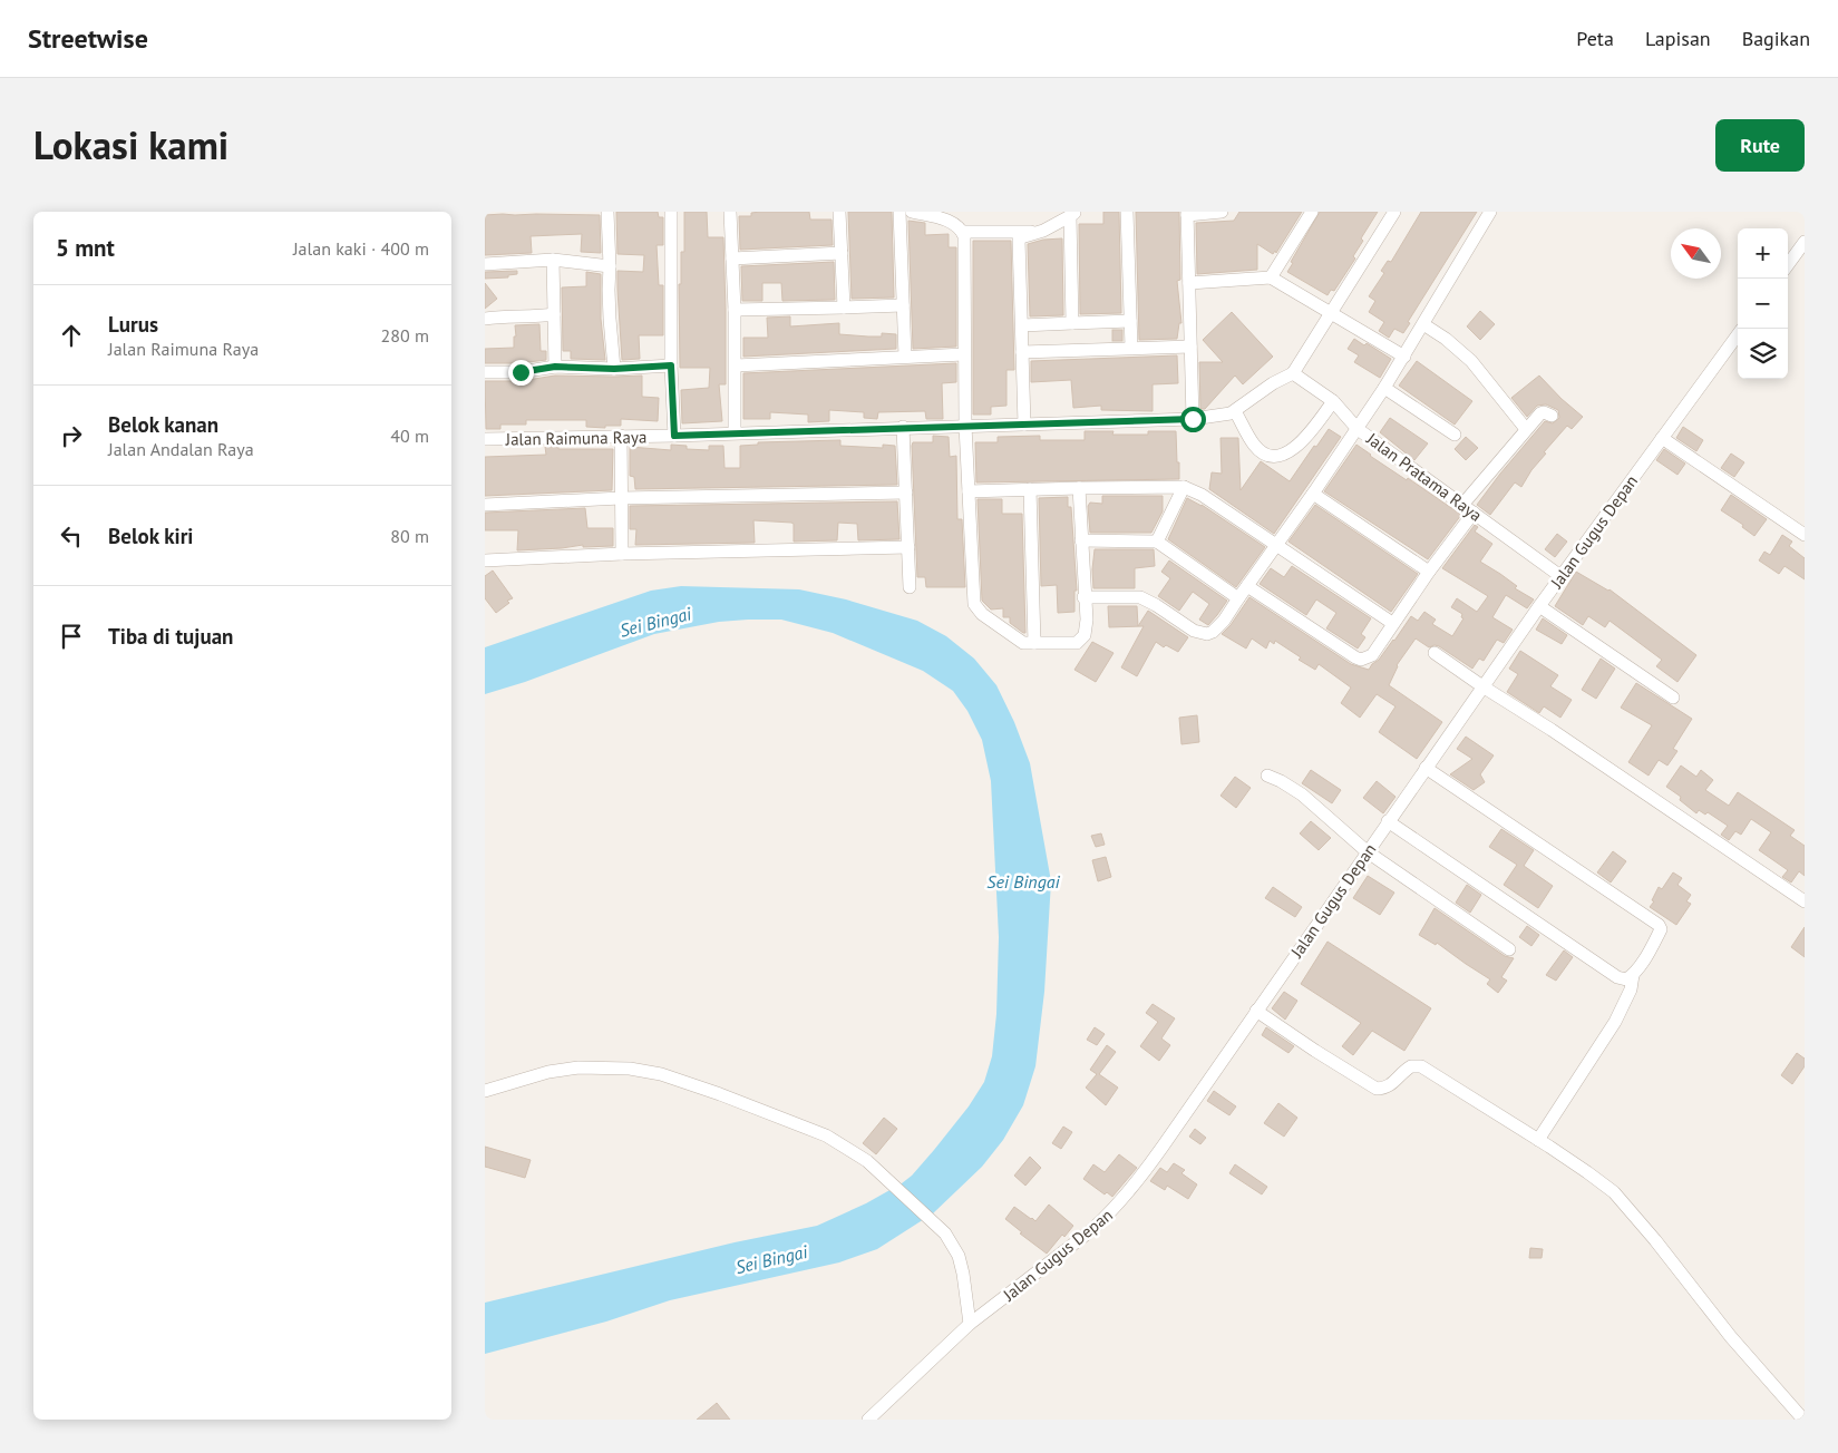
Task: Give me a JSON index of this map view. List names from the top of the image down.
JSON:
{
  "streets": {
    "street": ["Jalan Raimuna Raya", "Jalan Pratama Raya", "Jalan Gugus Depan"]
  },
  "crossings": [
    ["Jalan Pratama Raya", "Jalan Gugus Depan"]
  ],
  "water": ["Sei Bingai"],
  "north": "top left",
  "page": {
    "header": "Streetwise",
    "nav": ["Peta", "Lapisan", "Bagikan"],
    "title": "Lokasi kami",
    "buttons": "Rute",
    "heading": ["5 mnt", "Jalan kaki · 400 m"],
    "map_buttons": ["+", "−"],
    "list": [
      ["Lurus", "Jalan Raimuna Raya", "280 m"],
      ["Belok kanan", "Jalan Andalan Raya", "40 m"],
      ["Belok kiri", "80 m"],
      "Tiba di tujuan"
    ]
  }
}
